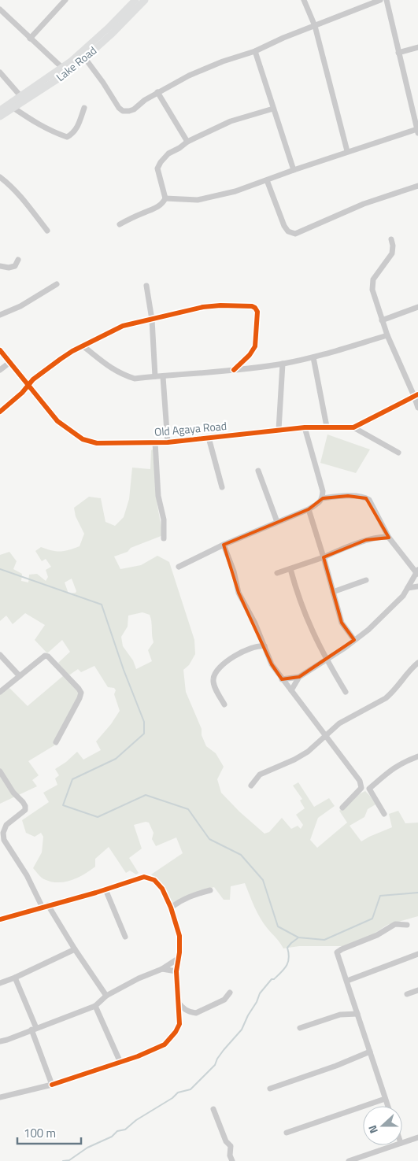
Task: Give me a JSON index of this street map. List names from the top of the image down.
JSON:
{
  "streets": {
    "main road": ["Lake Road"],
    "street": ["Old Agaya Road"]
  },
  "scale_bar": "100 m",
  "north": "left"
}
